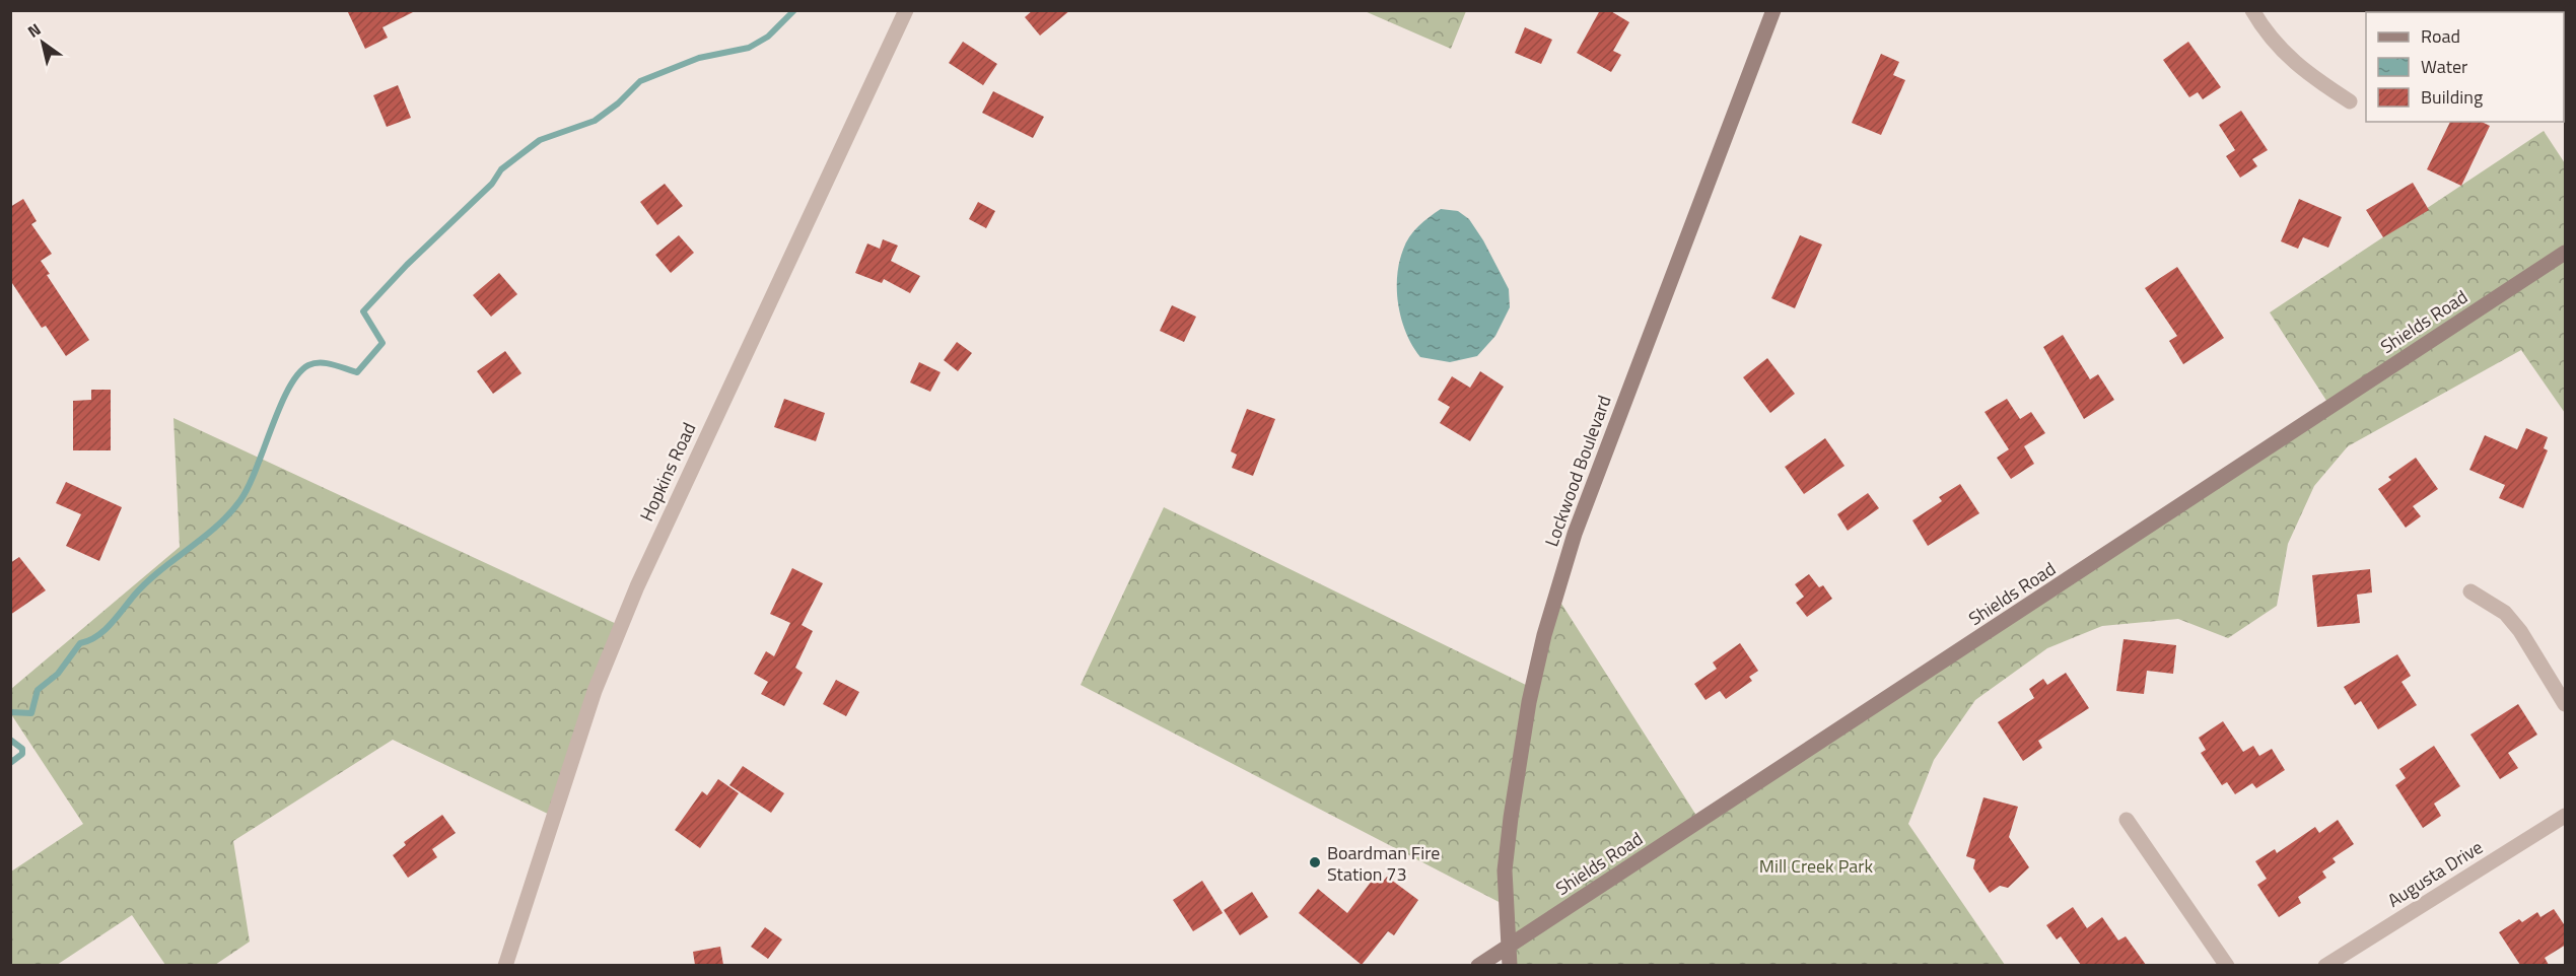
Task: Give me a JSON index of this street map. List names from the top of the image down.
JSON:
{
  "streets": {
    "main road": ["Shields Road", "Lockwood Boulevard"],
    "street": ["Hopkins Road", "Augusta Drive"]
  },
  "crossings": [
    ["Shields Road", "Lockwood Boulevard"]
  ],
  "parks": ["Mill Creek Park"],
  "places": ["Boardman Fire Station 73"],
  "legend": ["Road", "Water", "Building"],
  "north": "top left"
}
